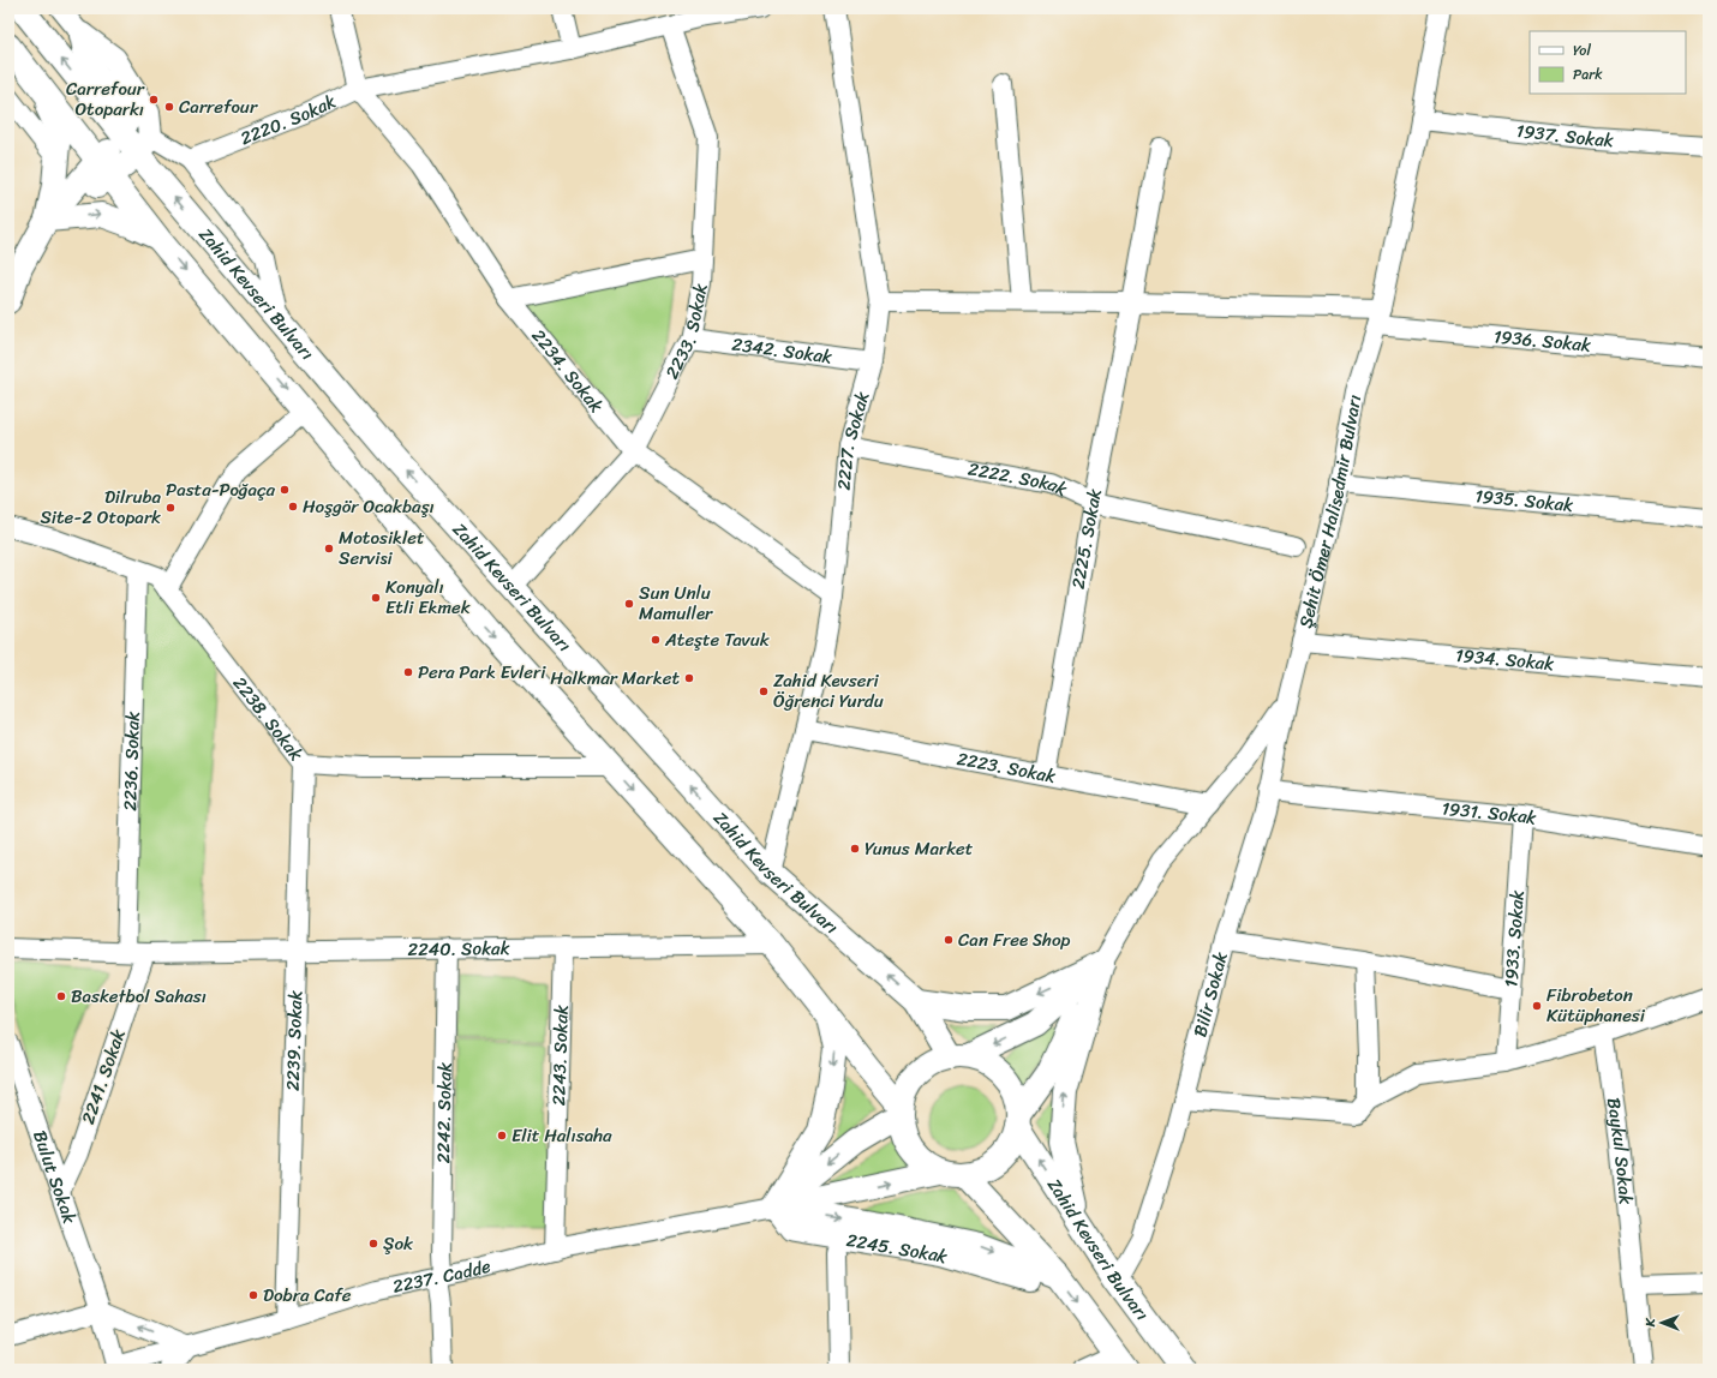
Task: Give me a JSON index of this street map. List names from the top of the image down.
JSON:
{
  "streets": {
    "main road": ["Zahid Kevseri Bulvarı"],
    "street": [
      "2220. Sokak",
      "1937. Sokak",
      "2233. Sokak",
      "1936. Sokak",
      "2342. Sokak",
      "2234. Sokak",
      "2227. Sokak",
      "2222. Sokak",
      "1935. Sokak",
      "Şehit Ömer Halisedmir Bulvarı",
      "2225. Sokak",
      "1934. Sokak",
      "2238. Sokak",
      "2236. Sokak",
      "2223. Sokak",
      "1931. Sokak",
      "1933. Sokak",
      "2240. Sokak",
      "Bilir Sokak",
      "2239. Sokak",
      "2243. Sokak",
      "2241. Sokak",
      "2242. Sokak",
      "Baykul Sokak",
      "Bulut Sokak",
      "2245. Sokak",
      "2237. Cadde"
    ]
  },
  "crossings": [
    ["2220. Sokak", "2233. Sokak"],
    ["2220. Sokak", "2234. Sokak"],
    ["1937. Sokak", "Şehit Ömer Halisedmir Bulvarı"],
    ["Zahid Kevseri Bulvarı", "2233. Sokak"],
    ["Zahid Kevseri Bulvarı", "2227. Sokak"],
    ["Zahid Kevseri Bulvarı", "Bilir Sokak"],
    ["2233. Sokak", "2342. Sokak"],
    ["2233. Sokak", "2234. Sokak"],
    ["1936. Sokak", "2227. Sokak"],
    ["1936. Sokak", "Şehit Ömer Halisedmir Bulvarı"],
    ["1936. Sokak", "2225. Sokak"],
    ["2342. Sokak", "2227. Sokak"],
    ["2234. Sokak", "2227. Sokak"],
    ["2227. Sokak", "2222. Sokak"],
    ["2227. Sokak", "2223. Sokak"],
    ["2222. Sokak", "2225. Sokak"],
    ["1935. Sokak", "Şehit Ömer Halisedmir Bulvarı"],
    ["Şehit Ömer Halisedmir Bulvarı", "1934. Sokak"],
    ["Şehit Ömer Halisedmir Bulvarı", "2223. Sokak"],
    ["Şehit Ömer Halisedmir Bulvarı", "Bilir Sokak"],
    ["2225. Sokak", "2223. Sokak"],
    ["2238. Sokak", "2236. Sokak"],
    ["2238. Sokak", "2239. Sokak"],
    ["1931. Sokak", "1933. Sokak"],
    ["1931. Sokak", "Bilir Sokak"],
    ["2240. Sokak", "2239. Sokak"],
    ["2240. Sokak", "2243. Sokak"],
    ["2240. Sokak", "2241. Sokak"],
    ["2240. Sokak", "2242. Sokak"],
    ["2239. Sokak", "2237. Cadde"],
    ["2243. Sokak", "2237. Cadde"],
    ["2241. Sokak", "Bulut Sokak"],
    ["2242. Sokak", "2237. Cadde"],
    ["Bulut Sokak", "2237. Cadde"],
    ["2245. Sokak", "2237. Cadde"]
  ],
  "places": [
    "Carrefour Otoparkı",
    "Carrefour",
    "Pasta-Poğaça",
    "Hoşgör Ocakbaşı",
    "Dilruba Site-2 Otopark",
    "Motosiklet Servisi",
    "Konyalı Etli Ekmek",
    "Sun Unlu Mamuller",
    "Ateşte Tavuk",
    "Pera Park Evleri",
    "Halkmar Market",
    "Zahid Kevseri Öğrenci Yurdu",
    "Yunus Market",
    "Can Free Shop",
    "Basketbol Sahası",
    "Fibrobeton Kütüphanesi",
    "Elit Halısaha",
    "Şok",
    "Dobra Cafe"
  ],
  "legend": ["Yol", "Park"],
  "north": "left"
}
